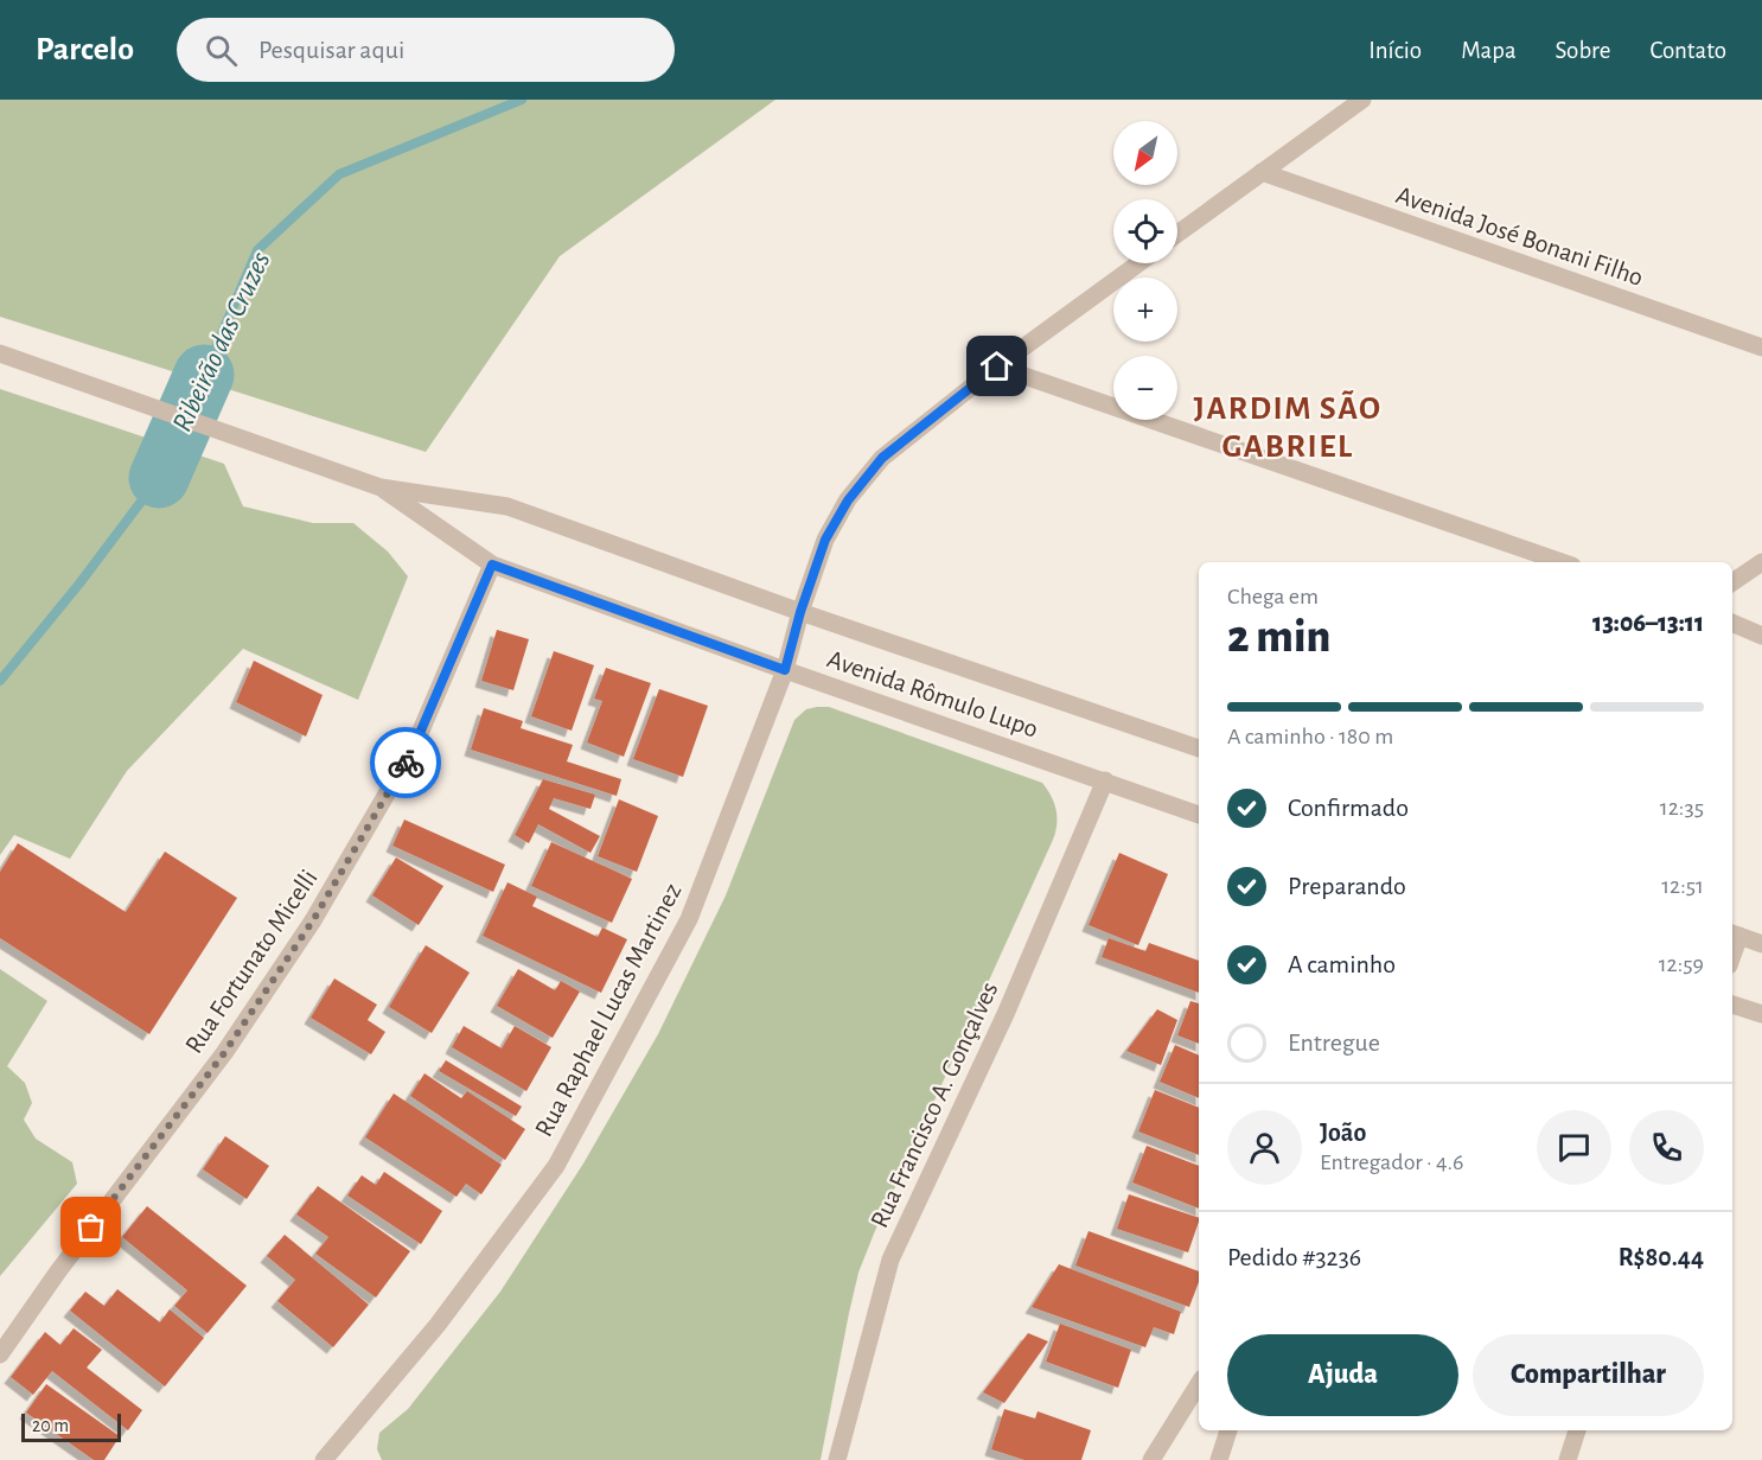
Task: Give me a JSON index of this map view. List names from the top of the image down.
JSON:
{
  "streets": {
    "street": [
      "Avenida José Bonani Filho",
      "Avenida Rômulo Lupo",
      "Rua Fortunato Micelli",
      "Rua Raphael Lucas Martinez",
      "Rua Francisco A. Gonçalves"
    ]
  },
  "crossings": [
    ["Avenida Rômulo Lupo", "Rua Fortunato Micelli"],
    ["Avenida Rômulo Lupo", "Rua Raphael Lucas Martinez"],
    ["Avenida Rômulo Lupo", "Rua Francisco A. Gonçalves"]
  ],
  "districts": ["JARDIM SÃO GABRIEL"],
  "water": ["Ribeirão das Cruzes"],
  "scale_bar": "20 m",
  "north": "bottom left",
  "page": {
    "header": "Parcelo",
    "search": "Pesquisar aqui",
    "nav": [
      "Início",
      "Mapa",
      "Sobre",
      "Contato"
    ],
    "map_buttons": ["+", "−"],
    "heading": ["2 min", "Chega em", "13:06–13:11"],
    "panel": [
      "João",
      "Entregador · 4.6",
      "Pedido #3236",
      "R$80.44"
    ],
    "bar": "A caminho · 180 m",
    "list": [
      ["Confirmado", "12:35"],
      ["Preparando", "12:51"],
      ["A caminho", "12:59"],
      "Entregue"
    ],
    "buttons": ["Ajuda", "Compartilhar"],
    "scale": "20 m"
  }
}
